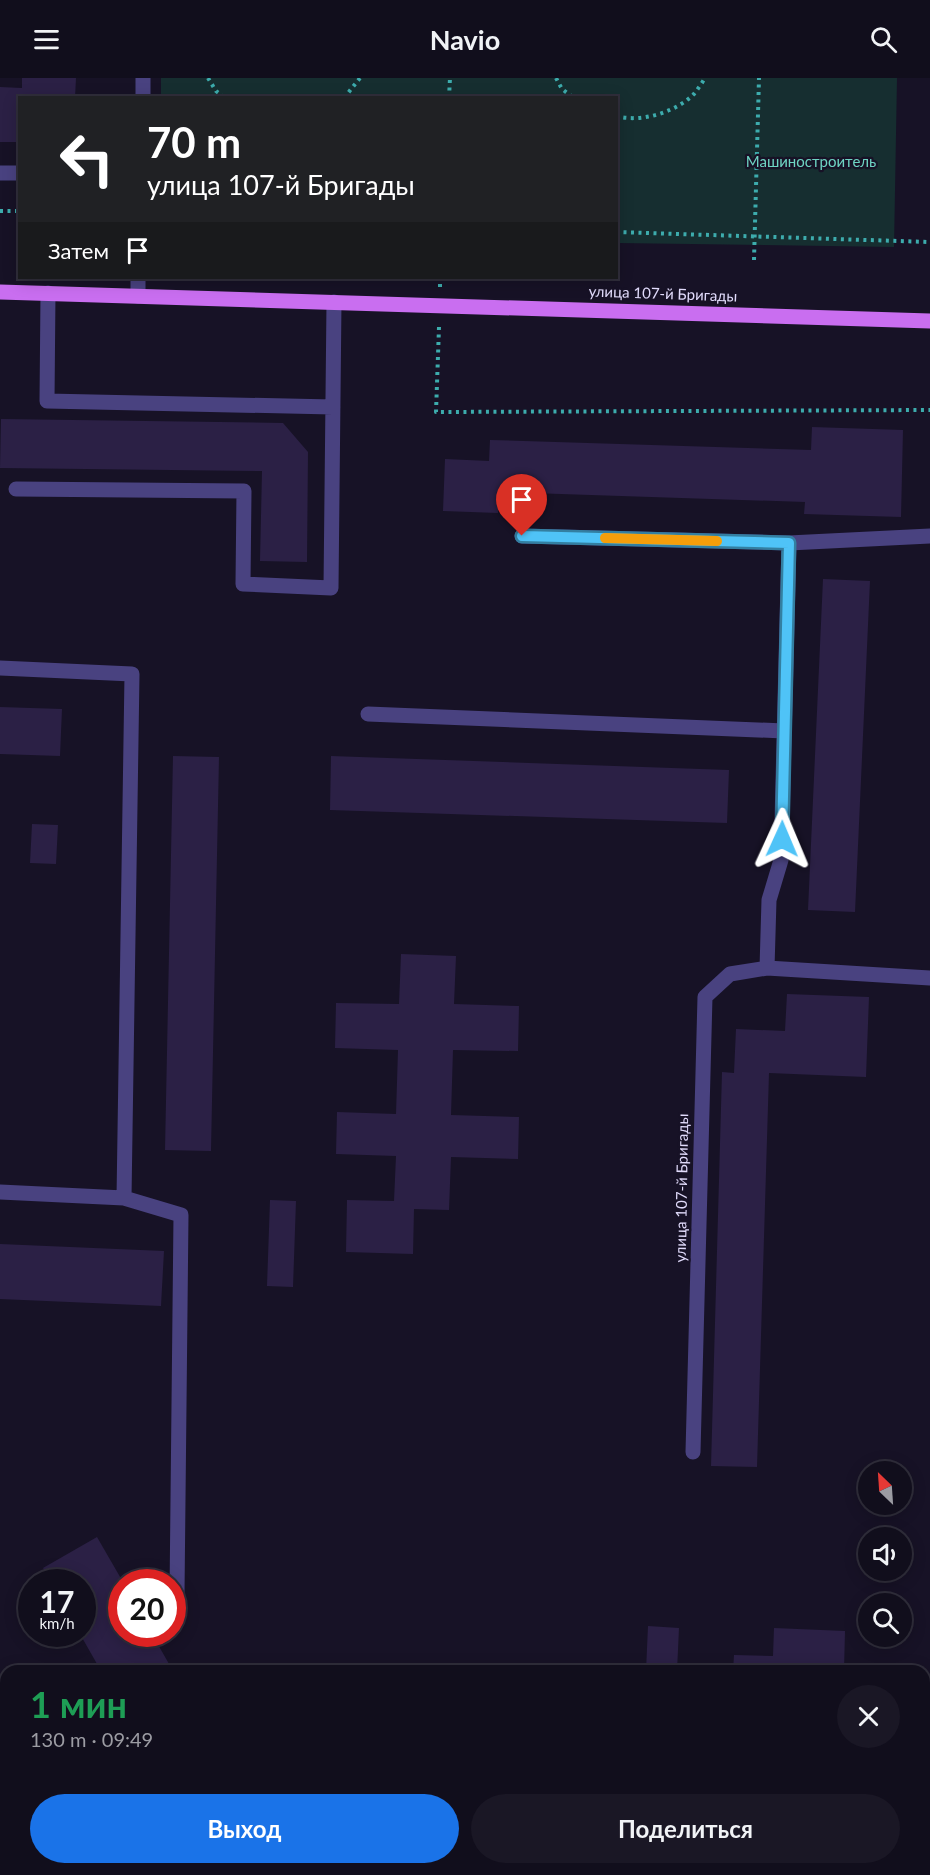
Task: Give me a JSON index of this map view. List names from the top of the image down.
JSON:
{
  "streets": {
    "main road": ["улица 107-й Бригады"]
  },
  "parks": ["Машиностроитель"],
  "north": "top left",
  "page": {
    "header": "Navio",
    "turn": ["70 m", "улица 107-й Бригады"],
    "then": "Затем",
    "speed": "17 km/h",
    "limit": "20",
    "heading": ["1 мин", "130 m · 09:49"],
    "buttons": ["Выход", "Поделиться"]
  }
}
